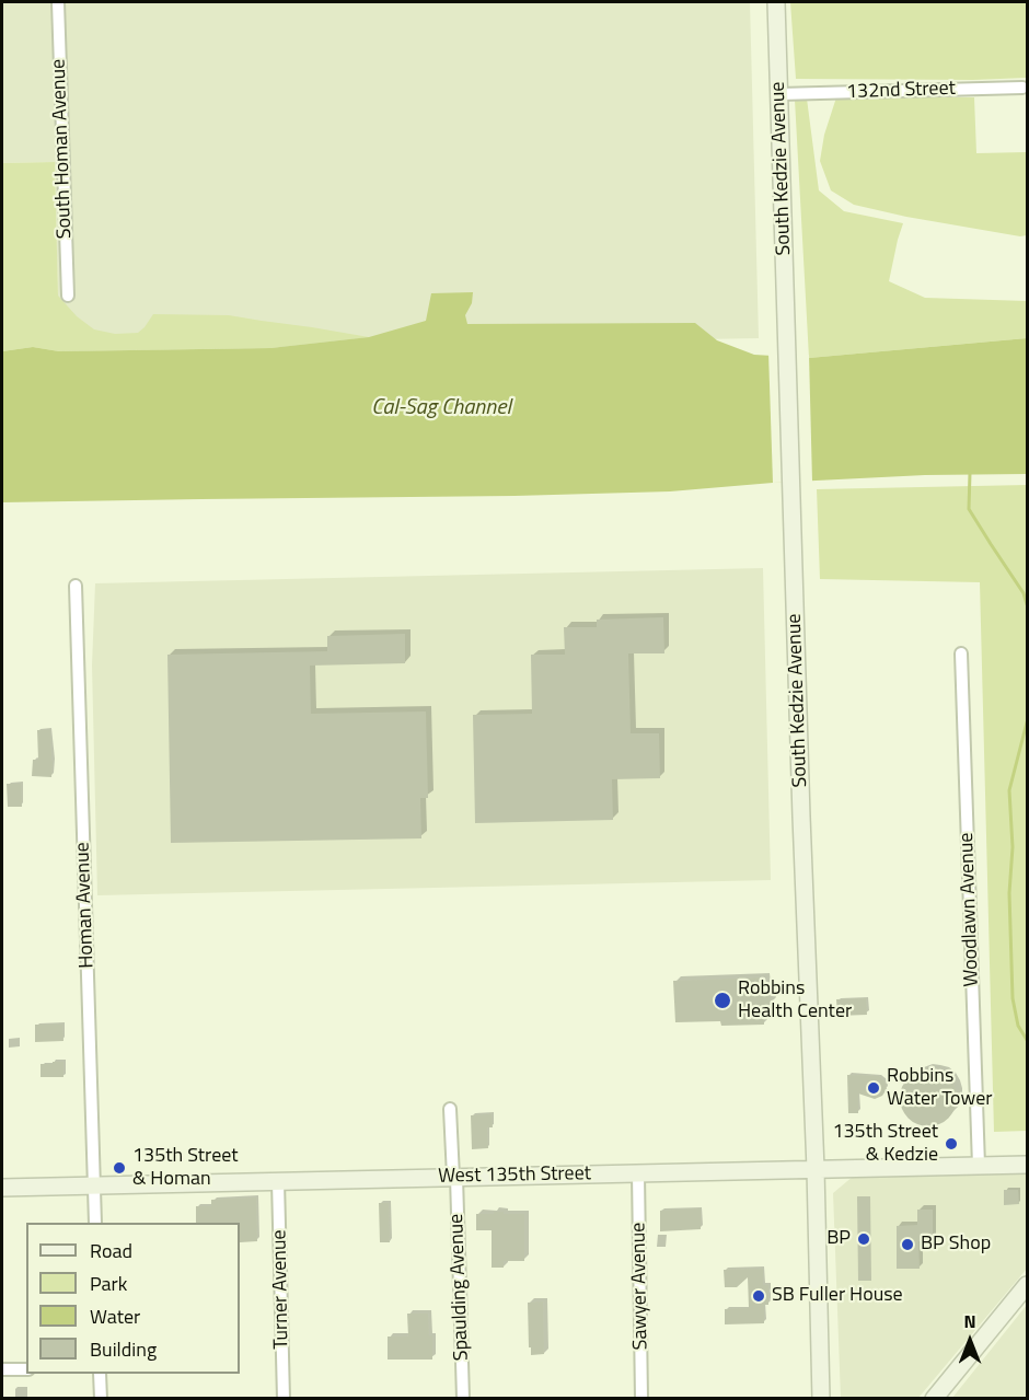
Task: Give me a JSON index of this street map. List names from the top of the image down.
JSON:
{
  "streets": {
    "main road": ["South Kedzie Avenue", "West 135th Street"],
    "street": [
      "132nd Street",
      "South Homan Avenue",
      "Homan Avenue",
      "Woodlawn Avenue",
      "Sawyer Avenue",
      "Spaulding Avenue",
      "Turner Avenue"
    ]
  },
  "crossings": [
    ["132nd Street", "South Kedzie Avenue"],
    ["South Kedzie Avenue", "West 135th Street"],
    ["Homan Avenue", "West 135th Street"],
    ["Woodlawn Avenue", "West 135th Street"],
    ["West 135th Street", "Sawyer Avenue"],
    ["West 135th Street", "Spaulding Avenue"],
    ["West 135th Street", "Turner Avenue"]
  ],
  "water": ["Cal-Sag Channel"],
  "places": [
    "Robbins Health Center",
    "Robbins Water Tower",
    "135th Street & Kedzie",
    "135th Street & Homan",
    "BP",
    "BP Shop",
    "SB Fuller House"
  ],
  "legend": [
    "Road",
    "Park",
    "Water",
    "Building"
  ],
  "north": "top"
}
